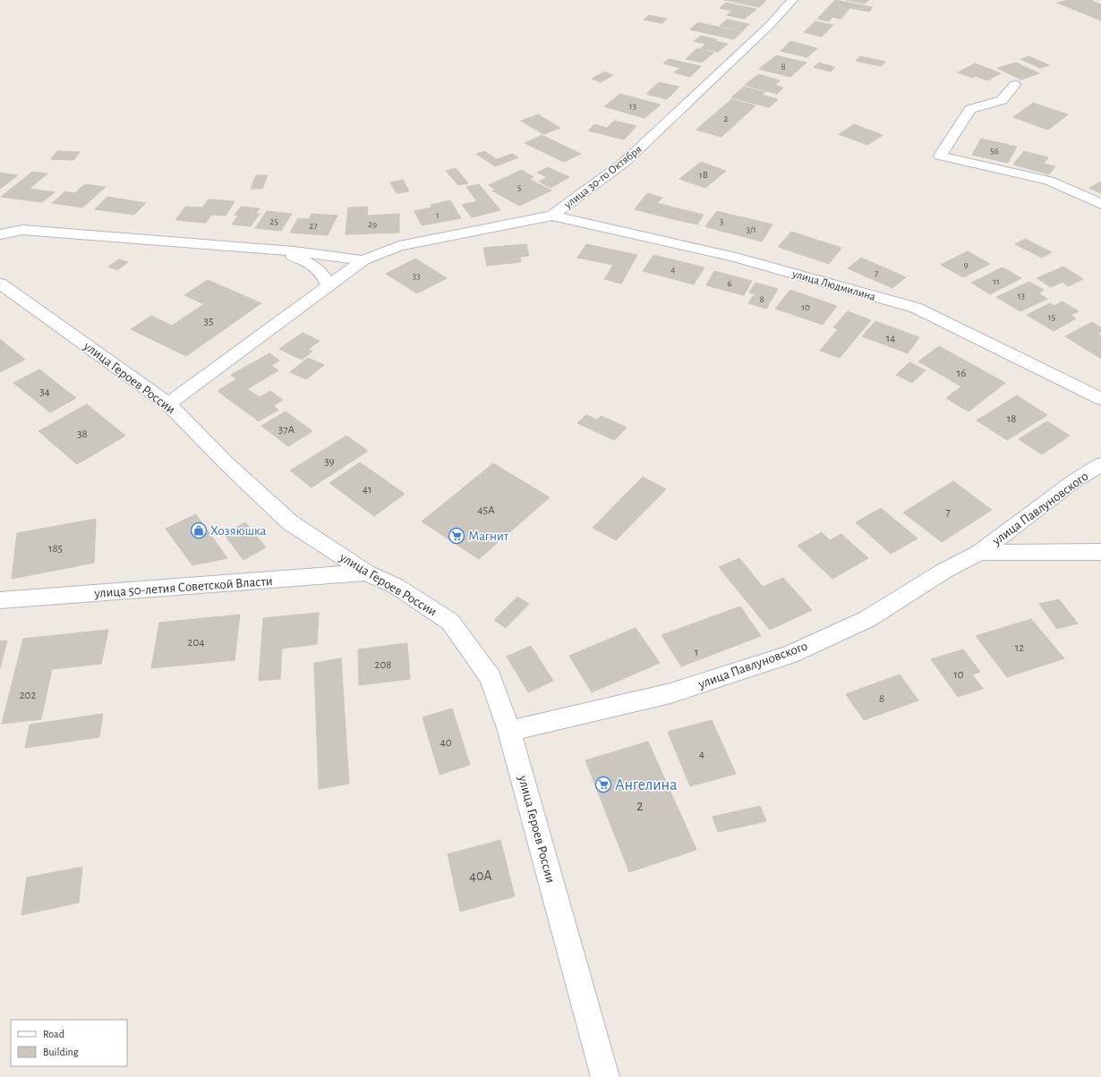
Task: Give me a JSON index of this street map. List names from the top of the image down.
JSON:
{
  "streets": {
    "street": [
      "улица 30-го Октября",
      "улица Людмилина",
      "улица Героев России",
      "улица Павлуновского",
      "улица 50-летия Советской Власти"
    ]
  },
  "crossings": [
    ["улица 30-го Октября", "улица Людмилина"],
    ["улица Героев России", "улица Павлуновского"],
    ["улица Героев России", "улица 50-летия Советской Власти"]
  ],
  "places": {
    "shop": ["Хозяюшка"],
    "supermarket": ["Магнит", "Ангелина"]
  },
  "house_numbers": [
    "8",
    "13",
    "2",
    "56",
    "1В",
    "5",
    "1",
    "25",
    "3",
    "29",
    "27",
    "3/1",
    "9",
    "4",
    "7",
    "33",
    "11",
    "6",
    "13",
    "8",
    "10",
    "15",
    "35",
    "14",
    "16",
    "34",
    "18",
    "37А",
    "38",
    "39",
    "41",
    "45А",
    "7",
    "185",
    "204",
    "12",
    "1",
    "208",
    "10",
    "202",
    "8",
    "40",
    "4",
    "2",
    "40А"
  ],
  "legend": ["Road", "Building"]
}
